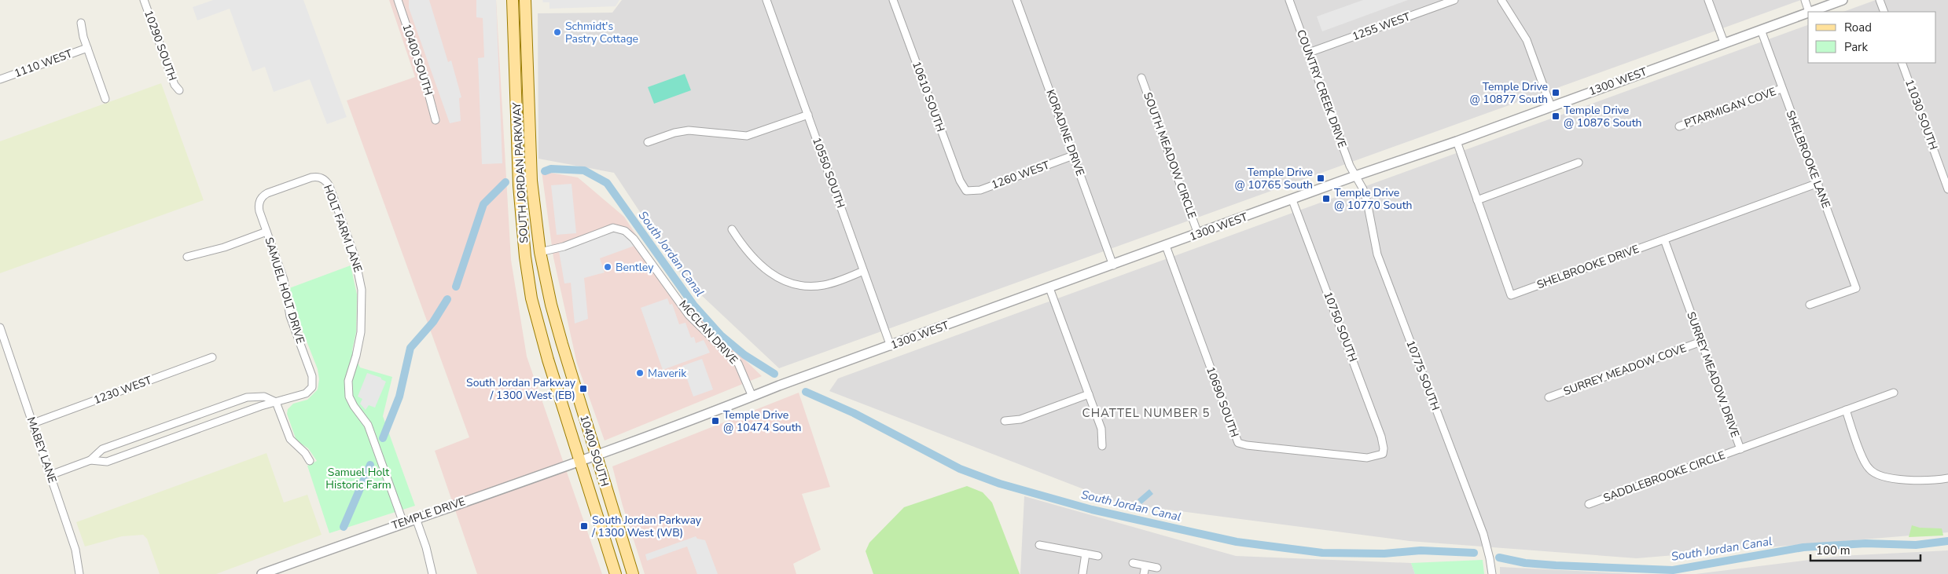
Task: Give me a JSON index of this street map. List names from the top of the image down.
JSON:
{
  "streets": {
    "main road": ["10400 SOUTH", "SOUTH JORDAN PARKWAY"],
    "street": [
      "1255 WEST",
      "10290 SOUTH",
      "1110 WEST",
      "1300 WEST",
      "COUNTRY CREEK DRIVE",
      "10610 SOUTH",
      "PTARMIGAN COVE",
      "11030 SOUTH",
      "KORADINE DRIVE",
      "SOUTH MEADOW CIRCLE",
      "SHELBROOKE LANE",
      "10550 SOUTH",
      "1260 WEST",
      "HOLT FARM LANE",
      "SHELBROOKE DRIVE",
      "SAMUEL HOLT DRIVE",
      "10750 SOUTH",
      "MCCLAN DRIVE",
      "SURREY MEADOW COVE",
      "SURREY MEADOW DRIVE",
      "10775 SOUTH",
      "1230 WEST",
      "10690 SOUTH",
      "MABEY LANE",
      "SADDLEBROOKE CIRCLE",
      "TEMPLE DRIVE"
    ]
  },
  "crossings": [
    ["1255 WEST", "COUNTRY CREEK DRIVE"],
    ["10400 SOUTH", "1300 WEST"],
    ["10400 SOUTH", "SOUTH JORDAN PARKWAY"],
    ["10400 SOUTH", "TEMPLE DRIVE"],
    ["1300 WEST", "COUNTRY CREEK DRIVE"],
    ["1300 WEST", "KORADINE DRIVE"],
    ["1300 WEST", "SOUTH MEADOW CIRCLE"],
    ["1300 WEST", "SHELBROOKE LANE"],
    ["1300 WEST", "10550 SOUTH"],
    ["1300 WEST", "SHELBROOKE DRIVE"],
    ["1300 WEST", "10750 SOUTH"],
    ["1300 WEST", "MCCLAN DRIVE"],
    ["1300 WEST", "10775 SOUTH"],
    ["1300 WEST", "10690 SOUTH"],
    ["1300 WEST", "TEMPLE DRIVE"],
    ["COUNTRY CREEK DRIVE", "10775 SOUTH"],
    ["10610 SOUTH", "1260 WEST"],
    ["PTARMIGAN COVE", "SHELBROOKE LANE"],
    ["KORADINE DRIVE", "1260 WEST"],
    ["SHELBROOKE LANE", "SHELBROOKE DRIVE"],
    ["SOUTH JORDAN PARKWAY", "MCCLAN DRIVE"],
    ["HOLT FARM LANE", "SAMUEL HOLT DRIVE"],
    ["HOLT FARM LANE", "TEMPLE DRIVE"],
    ["SHELBROOKE DRIVE", "SURREY MEADOW DRIVE"],
    ["SAMUEL HOLT DRIVE", "MABEY LANE"],
    ["10750 SOUTH", "10690 SOUTH"],
    ["SURREY MEADOW COVE", "SURREY MEADOW DRIVE"],
    ["SURREY MEADOW DRIVE", "SADDLEBROOKE CIRCLE"],
    ["1230 WEST", "MABEY LANE"]
  ],
  "districts": ["CHATTEL NUMBER 5"],
  "water": ["South Jordan Canal"],
  "parks": ["Samuel Holt Historic Farm"],
  "places": {
    "other": ["Schmidt's Pastry Cottage", "Bentley", "Maverik"],
    "transit": [
      "Temple Drive @ 10877 South",
      "Temple Drive @ 10876 South",
      "Temple Drive @ 10765 South",
      "Temple Drive @ 10770 South",
      "South Jordan Parkway / 1300 West (EB)",
      "Temple Drive @ 10474 South",
      "South Jordan Parkway / 1300 West (WB)"
    ]
  },
  "legend": ["Road", "Park"],
  "scale_bar": "100 m"
}
